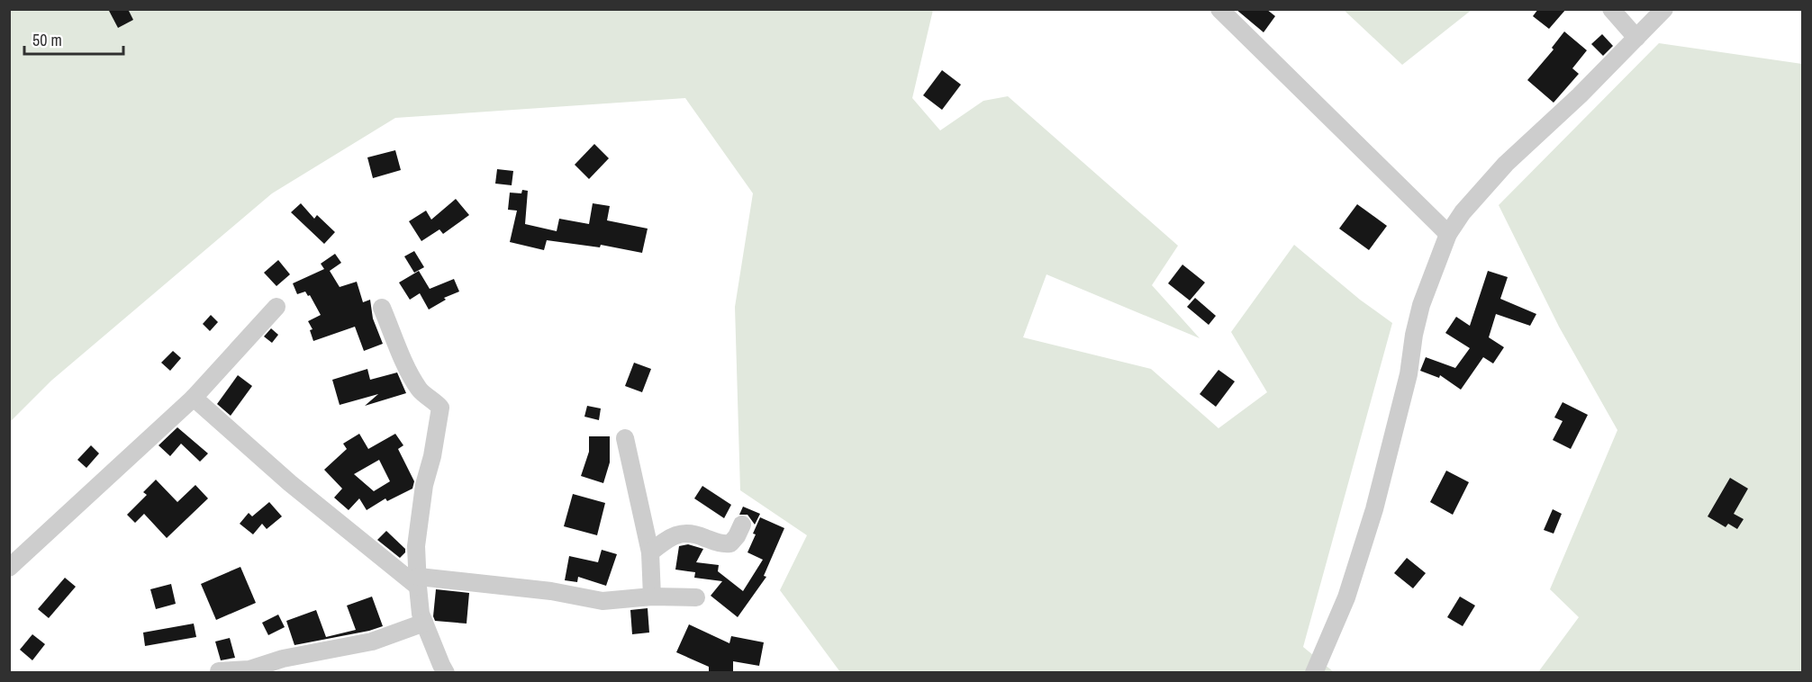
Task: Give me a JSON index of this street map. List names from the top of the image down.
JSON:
{
  "scale_bar": "50 m"
}
